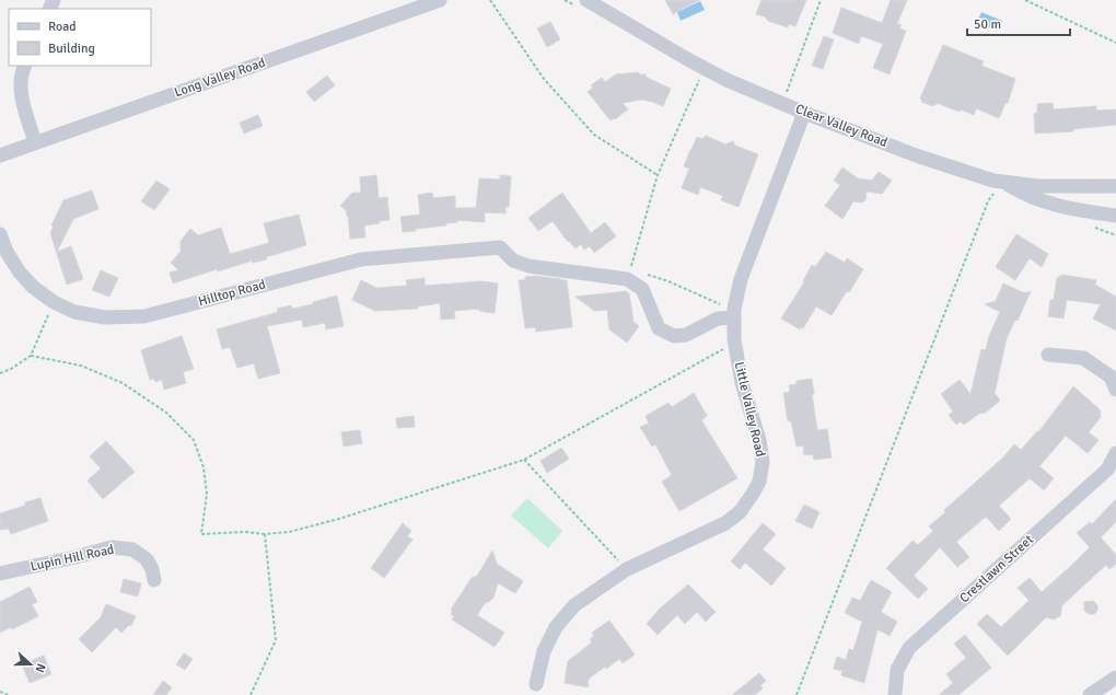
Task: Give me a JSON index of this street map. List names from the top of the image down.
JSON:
{
  "streets": {
    "street": [
      "Long Valley Road",
      "Clear Valley Road",
      "Hilltop Road",
      "Little Valley Road",
      "Lupin Hill Road",
      "Crestlawn Street"
    ]
  },
  "crossings": [
    ["Clear Valley Road", "Little Valley Road"],
    ["Hilltop Road", "Little Valley Road"]
  ],
  "legend": ["Road", "Building"],
  "scale_bar": "50 m",
  "north": "right"
}
